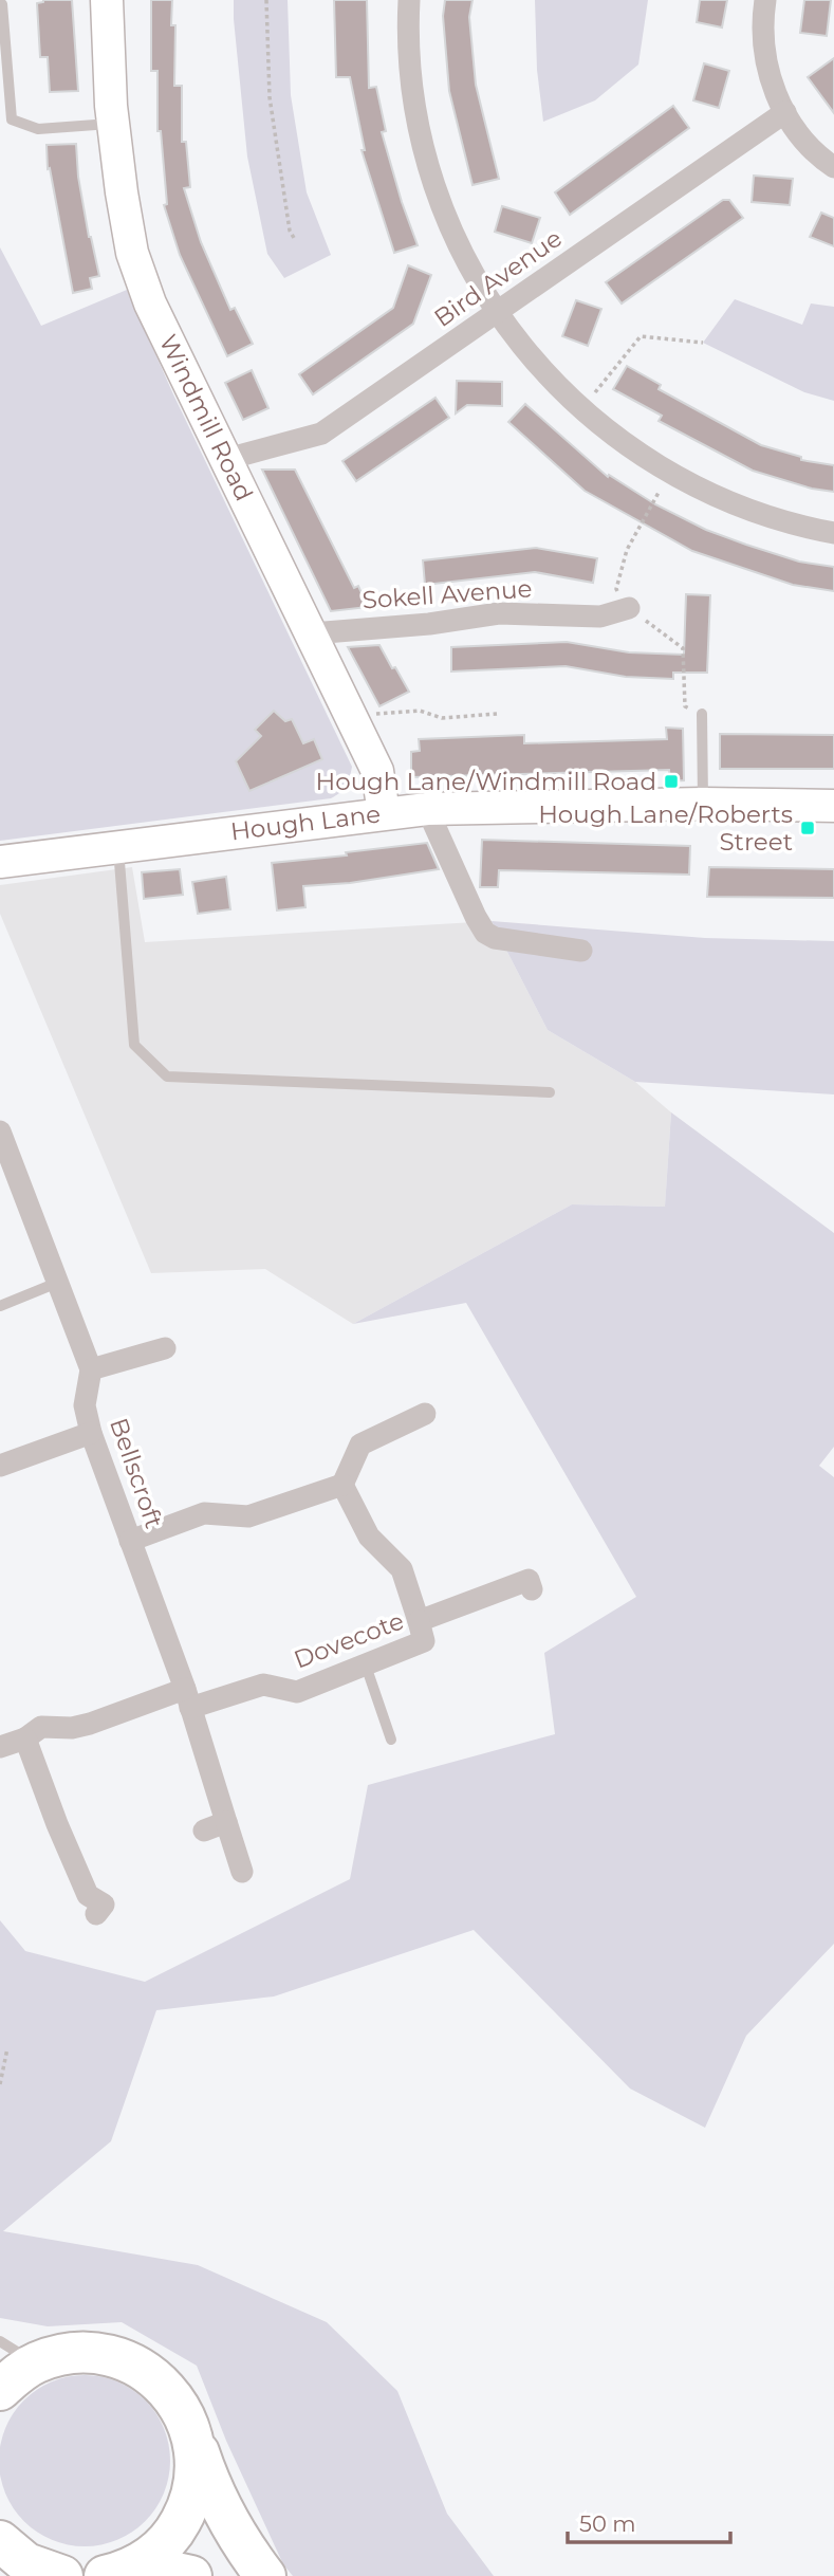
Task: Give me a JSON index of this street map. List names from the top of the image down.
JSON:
{
  "streets": {
    "street": [
      "Bird Avenue",
      "Windmill Road",
      "Sokell Avenue",
      "Hough Lane",
      "Bellscroft",
      "Dovecote"
    ]
  },
  "crossings": [
    ["Bird Avenue", "Windmill Road"],
    ["Windmill Road", "Sokell Avenue"],
    ["Windmill Road", "Hough Lane"],
    ["Bellscroft", "Dovecote"]
  ],
  "places": {
    "transit": ["Hough Lane/Windmill Road", "Hough Lane/Roberts Street"]
  },
  "scale_bar": "50 m"
}
